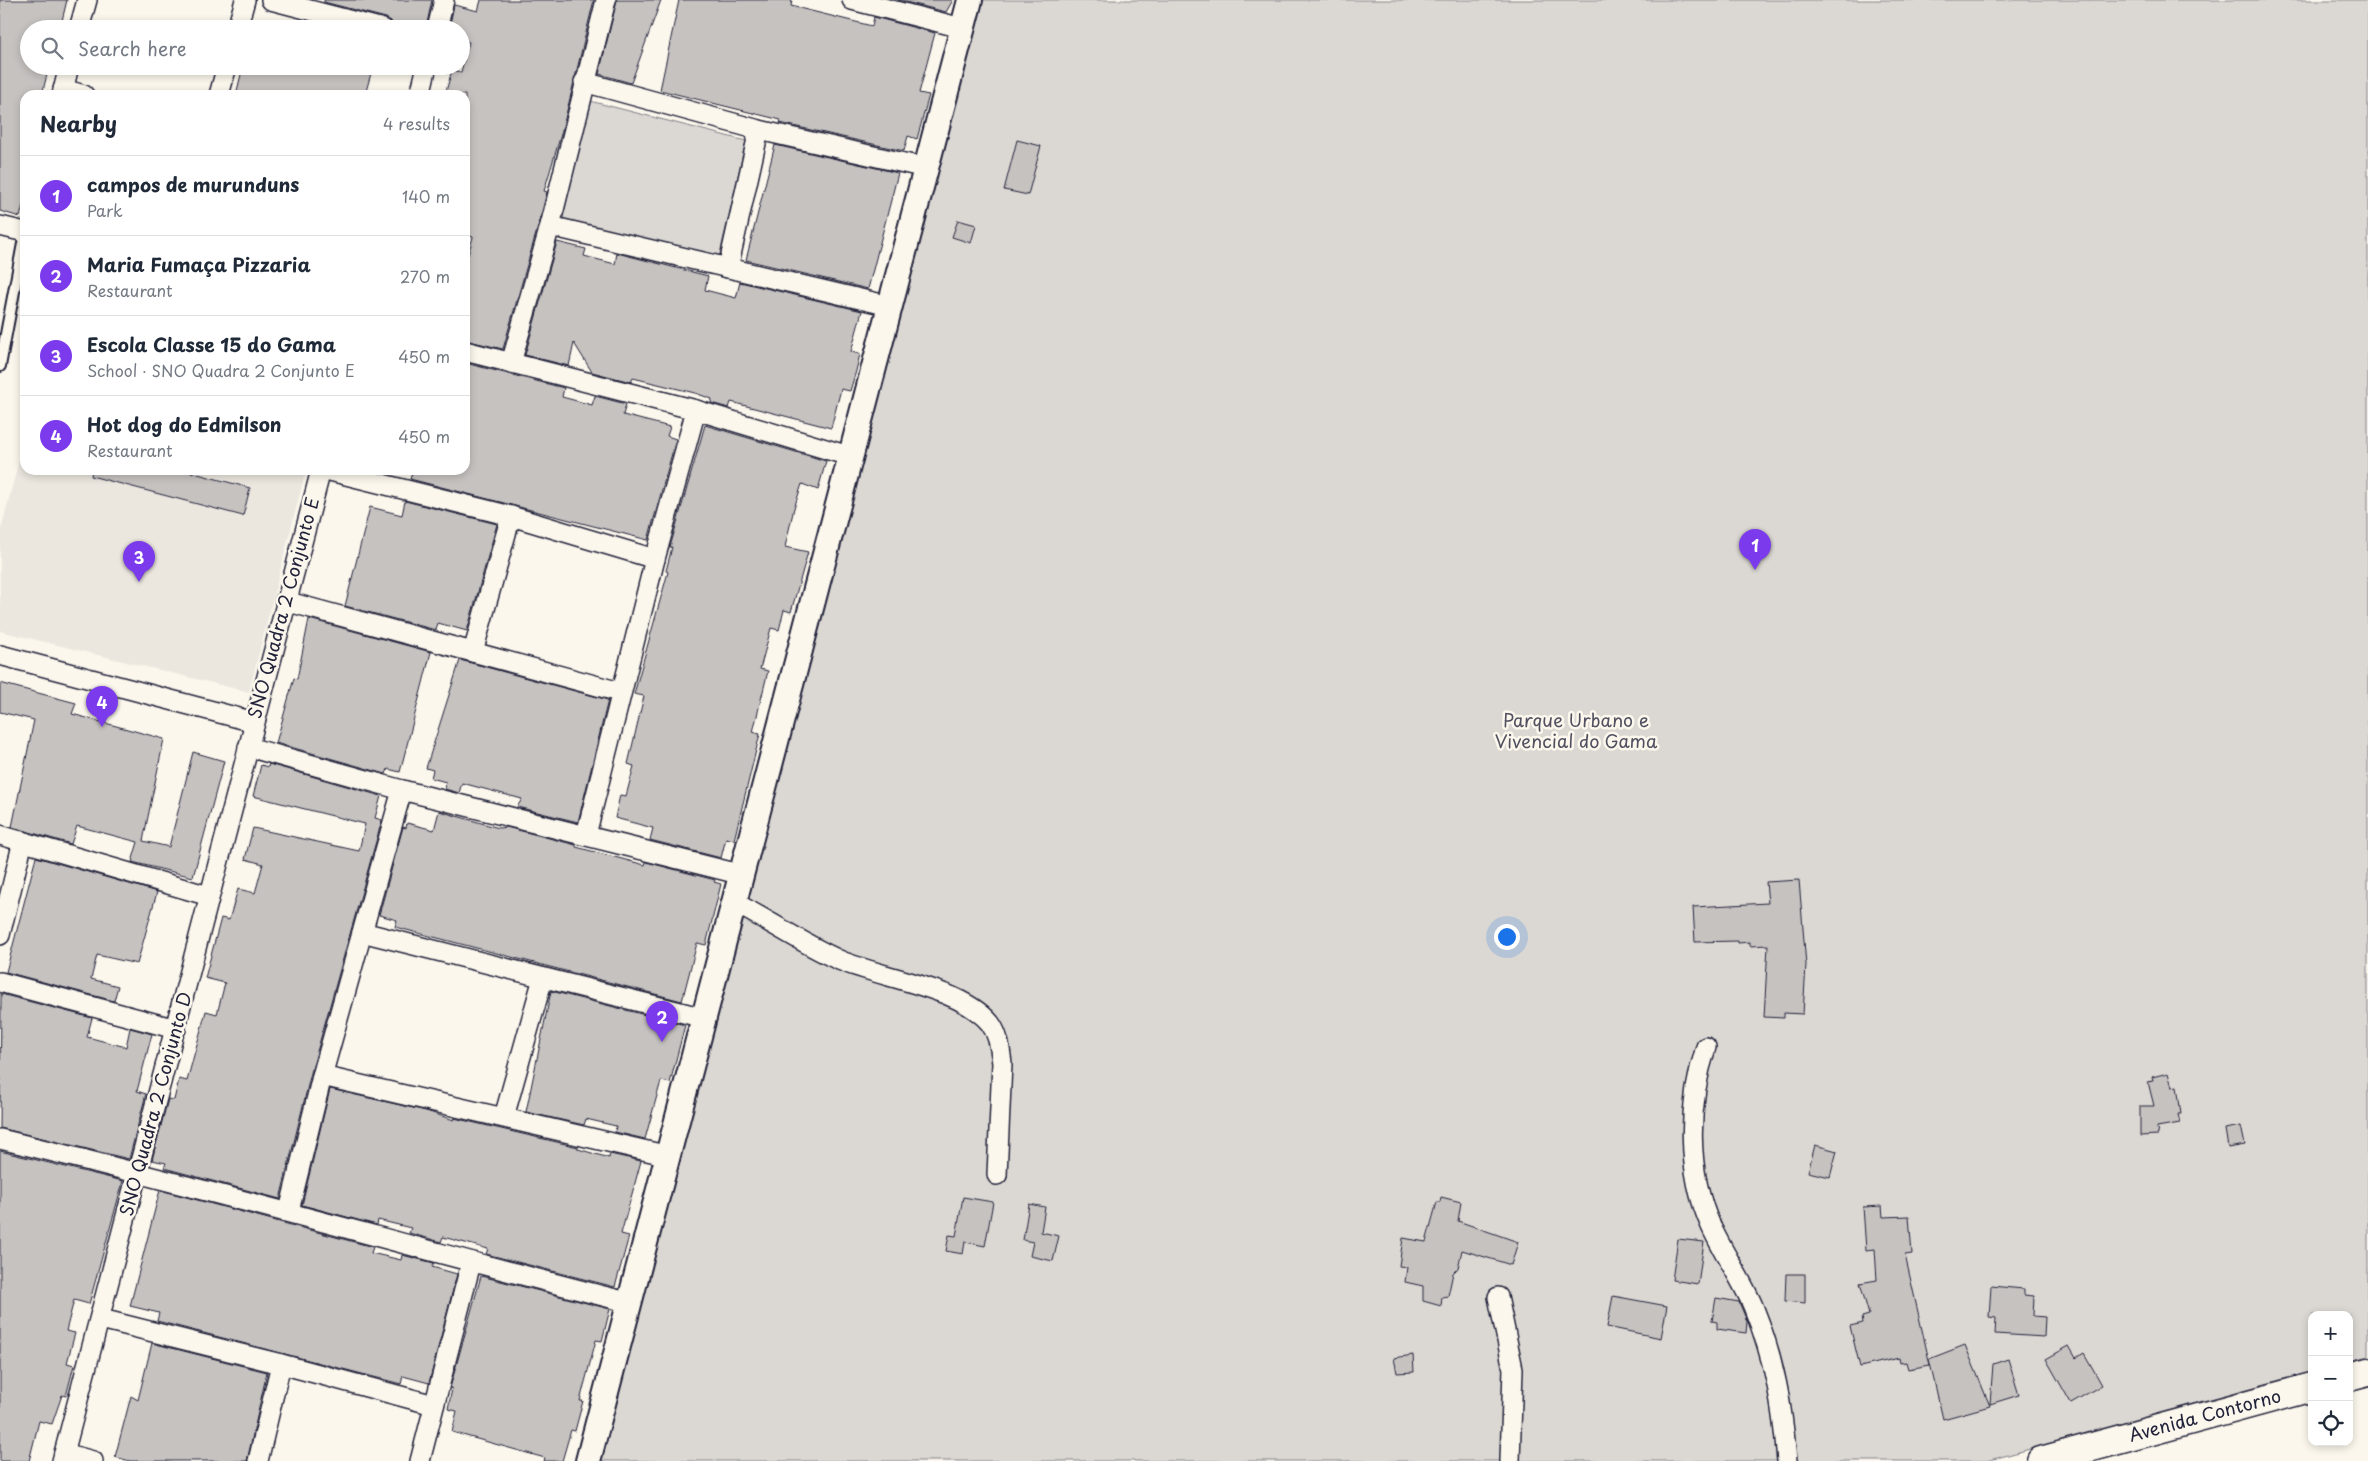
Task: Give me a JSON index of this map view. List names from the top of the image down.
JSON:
{
  "streets": {
    "main road": ["Avenida Contorno"],
    "street": ["SNO Quadra 2 Conjunto E", "SNO Quadra 2 Conjunto D"]
  },
  "crossings": [
    ["SNO Quadra 2 Conjunto E", "SNO Quadra 2 Conjunto D"]
  ],
  "parks": ["Parque Urbano e Vivencial do Gama"],
  "page": {
    "search": "Search here",
    "heading": ["Nearby", "4 results"],
    "list": [
      {
        "mark": "1",
        "name": "campos de murunduns",
        "note": "Park",
        "value": "140 m"
      },
      {
        "mark": "2",
        "name": "Maria Fumaça Pizzaria",
        "note": "Restaurant",
        "value": "270 m"
      },
      {
        "mark": "3",
        "name": "Escola Classe 15 do Gama",
        "note": "School · SNO Quadra 2 Conjunto E",
        "value": "450 m"
      },
      {
        "mark": "4",
        "name": "Hot dog do Edmilson",
        "note": "Restaurant",
        "value": "450 m"
      }
    ],
    "pins": [
      "1",
      "3",
      "4",
      "2"
    ],
    "map_buttons": ["+", "−"]
  }
}
